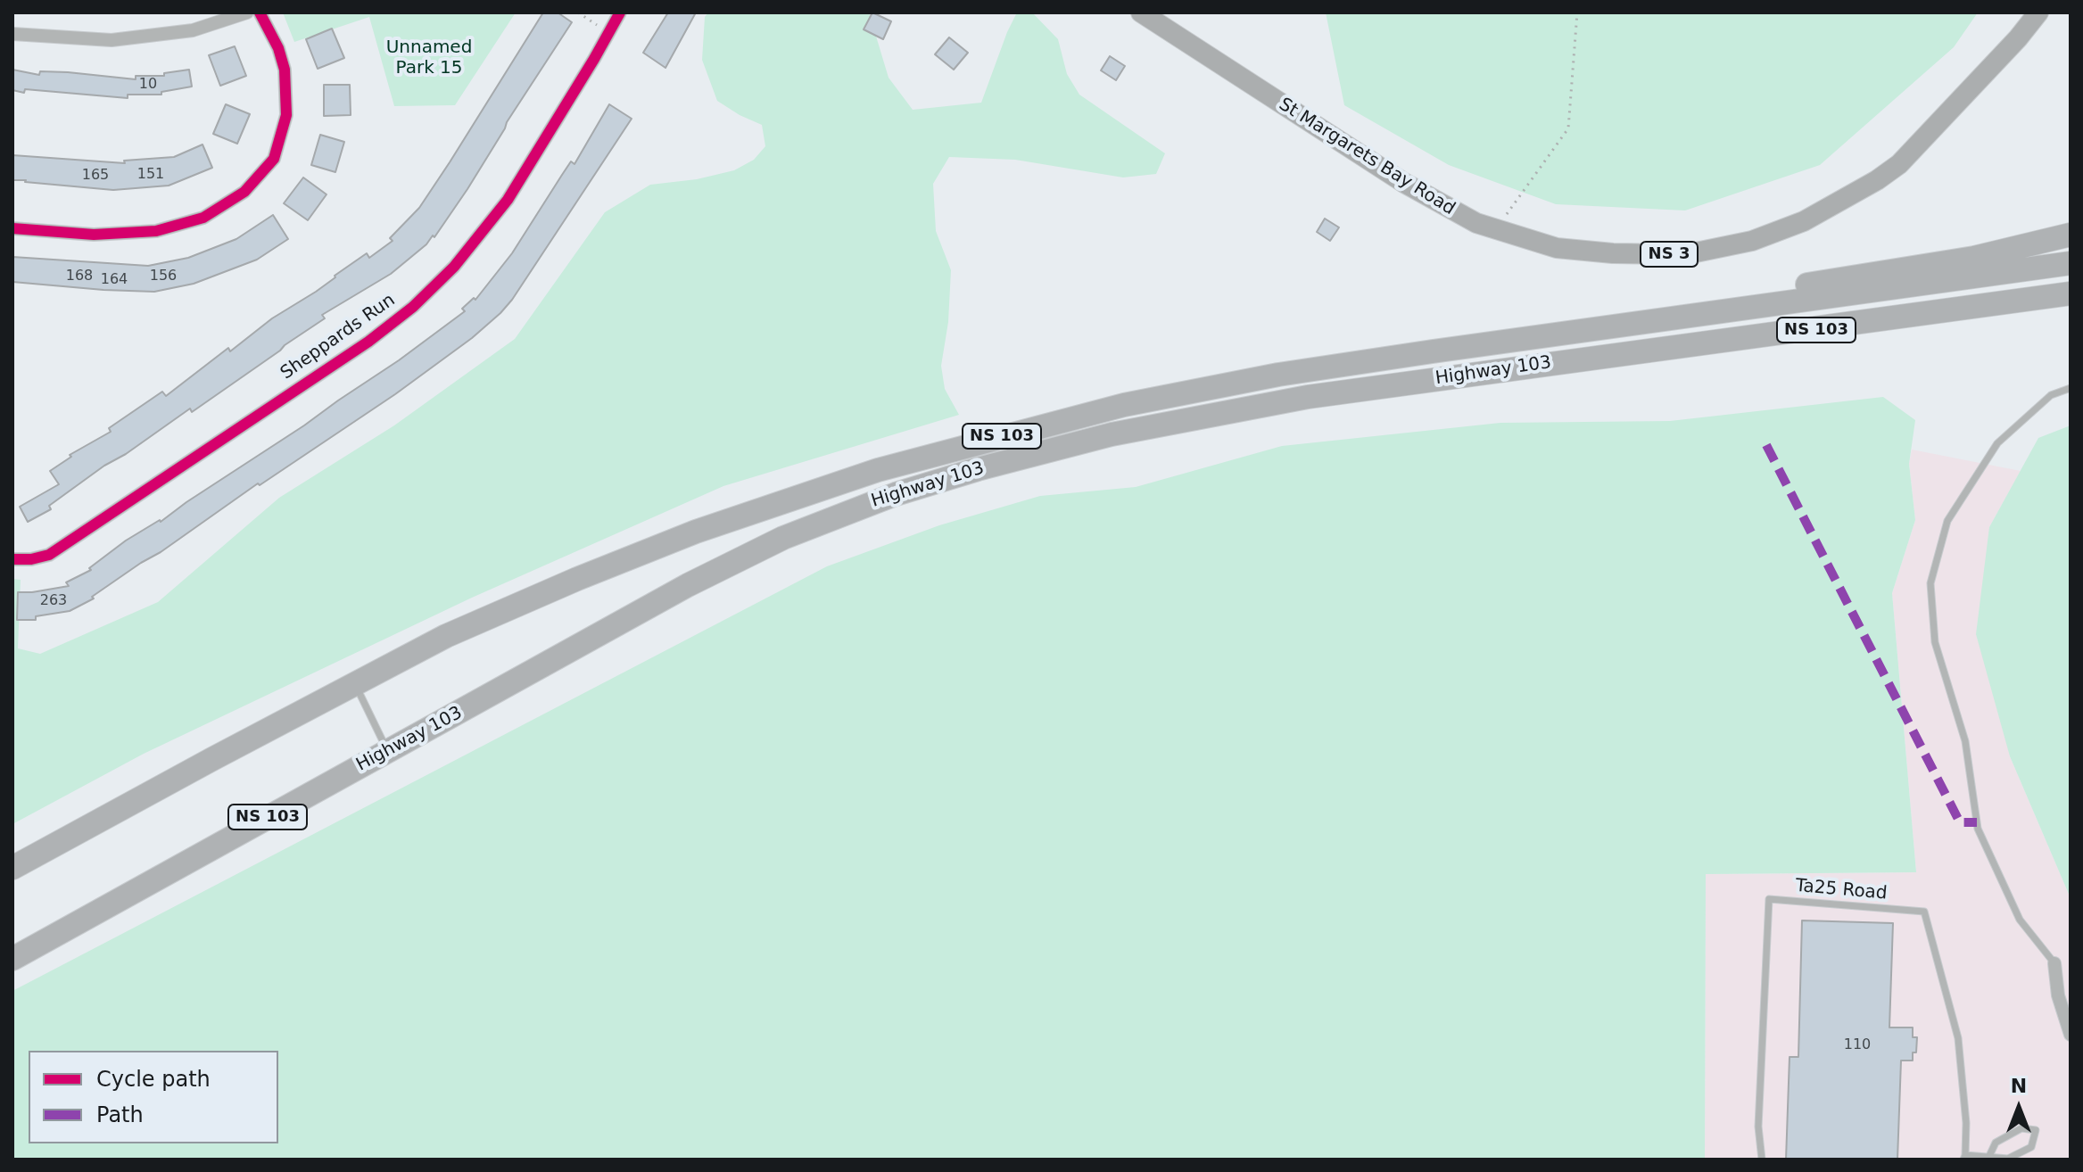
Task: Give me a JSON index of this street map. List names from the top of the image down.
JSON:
{
  "streets": {
    "highway": ["NS 103", "Highway 103"],
    "main road": ["St Margarets Bay Road", "NS 3"],
    "street": ["Sheppards Run"],
    "lane": ["Ta25 Road"]
  },
  "parks": ["Unnamed Park 15"],
  "house_numbers": [
    "10",
    "151",
    "165",
    "168",
    "156",
    "164",
    "263",
    "110"
  ],
  "legend": ["Cycle path", "Path"],
  "north": "top"
}
